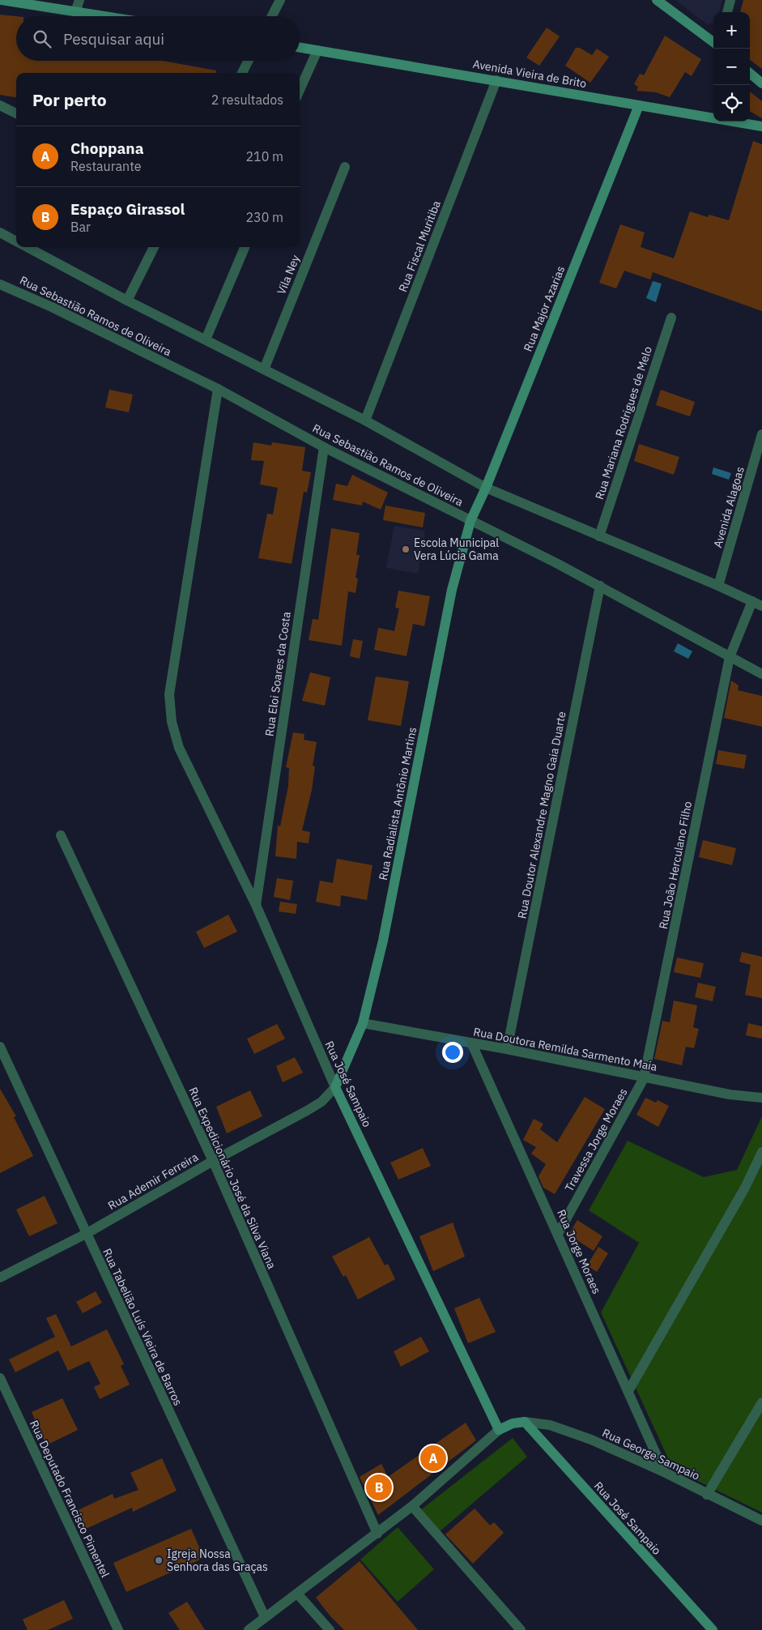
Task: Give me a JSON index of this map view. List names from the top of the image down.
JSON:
{
  "streets": {
    "street": [
      "Avenida Vieira de Brito",
      "Rua Fiscal Muritiba",
      "Vila Ney",
      "Rua Major Azarias",
      "Rua Sebastião Ramos de Oliveira",
      "Rua Mariana Rodrigues de Melo",
      "Avenida Alagoas",
      "Rua Eloi Soares da Costa",
      "Rua Radialista Antônio Martins",
      "Rua Doutor Alexandre Magno Gaia Duarte",
      "Rua João Herculano Filho",
      "Rua Doutora Remilda Sarmento Maia",
      "Rua José Sampaio",
      "Travessa Jorge Moraes",
      "Rua Expedicionário José da Silva Viana",
      "Rua Ademir Ferreira",
      "Rua Jorge Moraes",
      "Rua Tabelião Luís Vieira de Barros",
      "Rua George Sampaio",
      "Rua Deputado Francisco Pimentel"
    ]
  },
  "crossings": [
    ["Avenida Vieira de Brito", "Rua Fiscal Muritiba"],
    ["Avenida Vieira de Brito", "Rua Major Azarias"],
    ["Rua Major Azarias", "Rua Sebastião Ramos de Oliveira"],
    ["Rua Major Azarias", "Rua Radialista Antônio Martins"],
    ["Rua Sebastião Ramos de Oliveira", "Rua Eloi Soares da Costa"],
    ["Rua Sebastião Ramos de Oliveira", "Rua Radialista Antônio Martins"],
    ["Rua Sebastião Ramos de Oliveira", "Rua Doutor Alexandre Magno Gaia Duarte"],
    ["Rua Sebastião Ramos de Oliveira", "Rua João Herculano Filho"],
    ["Rua Sebastião Ramos de Oliveira", "Rua José Sampaio"],
    ["Rua Eloi Soares da Costa", "Rua José Sampaio"],
    ["Rua Radialista Antônio Martins", "Rua Doutora Remilda Sarmento Maia"],
    ["Rua Radialista Antônio Martins", "Rua José Sampaio"],
    ["Rua Radialista Antônio Martins", "Rua Ademir Ferreira"],
    ["Rua Doutor Alexandre Magno Gaia Duarte", "Rua Doutora Remilda Sarmento Maia"],
    ["Rua João Herculano Filho", "Rua Doutora Remilda Sarmento Maia"],
    ["Rua João Herculano Filho", "Travessa Jorge Moraes"],
    ["Rua Doutora Remilda Sarmento Maia", "Travessa Jorge Moraes"],
    ["Rua Doutora Remilda Sarmento Maia", "Rua Jorge Moraes"],
    ["Rua José Sampaio", "Rua Ademir Ferreira"],
    ["Rua José Sampaio", "Rua George Sampaio"],
    ["Travessa Jorge Moraes", "Rua Jorge Moraes"],
    ["Rua Expedicionário José da Silva Viana", "Rua Ademir Ferreira"],
    ["Rua Ademir Ferreira", "Rua Tabelião Luís Vieira de Barros"],
    ["Rua Jorge Moraes", "Rua George Sampaio"]
  ],
  "places": ["Escola Municipal Vera Lúcia Gama", "Igreja Nossa Senhora das Graças"],
  "page": {
    "map_buttons": ["+", "−"],
    "search": "Pesquisar aqui",
    "heading": ["Por perto", "2 resultados"],
    "list": [
      {
        "mark": "A",
        "name": "Choppana",
        "note": "Restaurante",
        "value": "210 m"
      },
      {
        "mark": "B",
        "name": "Espaço Girassol",
        "note": "Bar",
        "value": "230 m"
      }
    ],
    "pins": ["A", "B"]
  }
}
